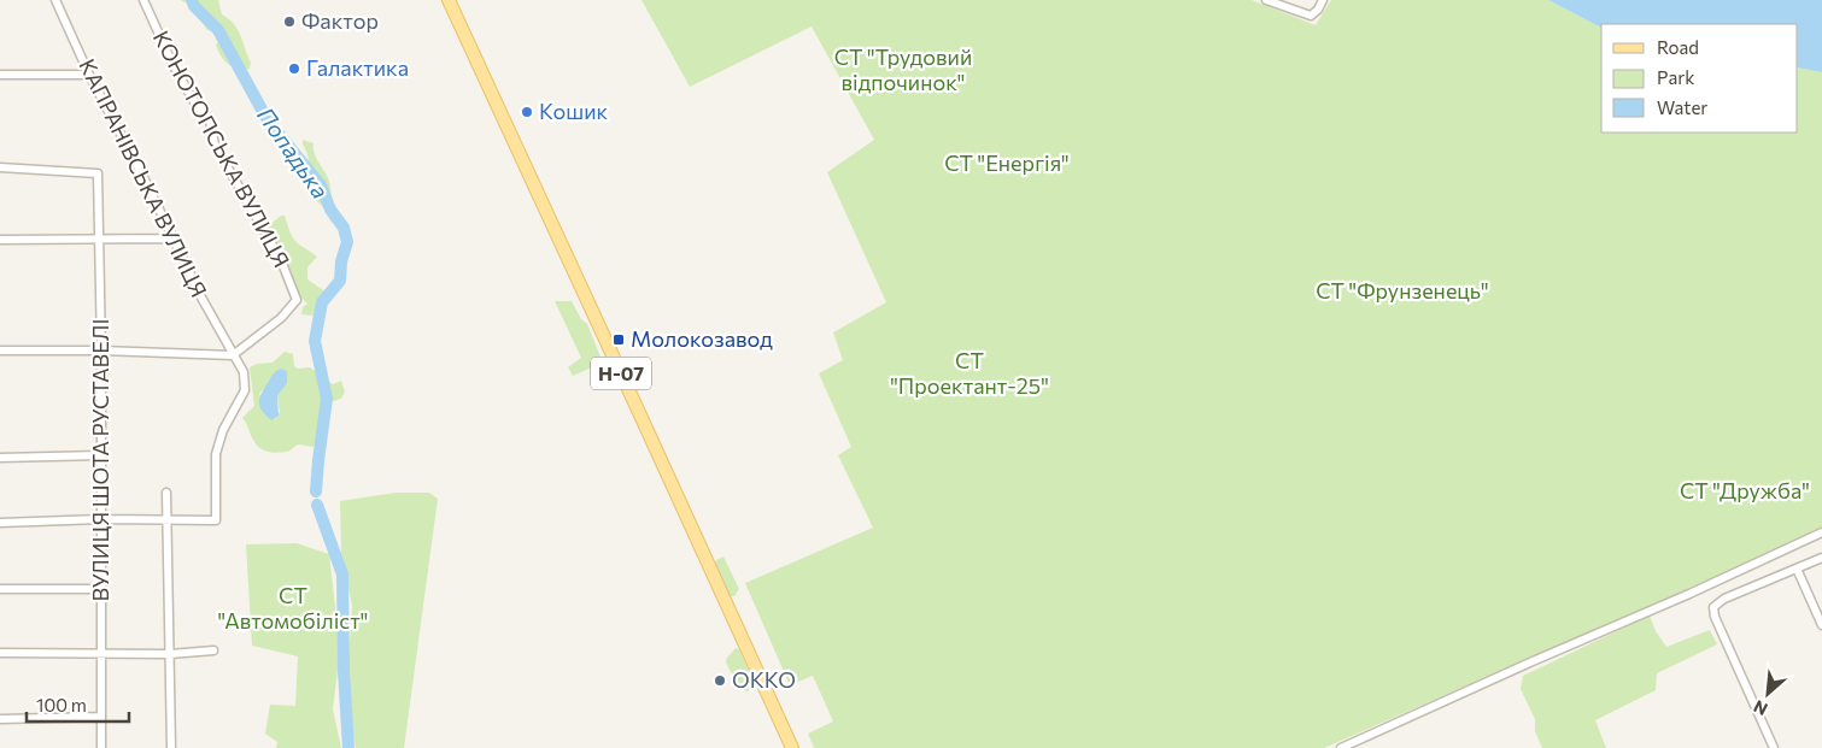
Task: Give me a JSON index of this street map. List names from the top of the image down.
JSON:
{
  "streets": {
    "main road": ["Н-07"],
    "street": ["КОНОТОПСЬКА ВУЛИЦЯ", "КАПРАНІВСЬКА ВУЛИЦЯ", "ВУЛИЦЯ ШОТА РУСТАВЕЛІ"]
  },
  "crossings": [
    ["КОНОТОПСЬКА ВУЛИЦЯ", "КАПРАНІВСЬКА ВУЛИЦЯ"]
  ],
  "water": ["Попадька"],
  "parks": [
    "СТ \"Трудовий відпочинок\"",
    "СТ \"Енергія\"",
    "СТ \"Фрунзенець\"",
    "СТ \"Проектант-25\"",
    "СТ \"Дружба\"",
    "СТ \"Автомобіліст\""
  ],
  "places": {
    "other": [
      "Фактор",
      "Галактика",
      "Кошик",
      "ОККО"
    ],
    "transit": ["Молокозавод"]
  },
  "legend": ["Road", "Park", "Water"],
  "scale_bar": "100 m",
  "north": "bottom left"
}
